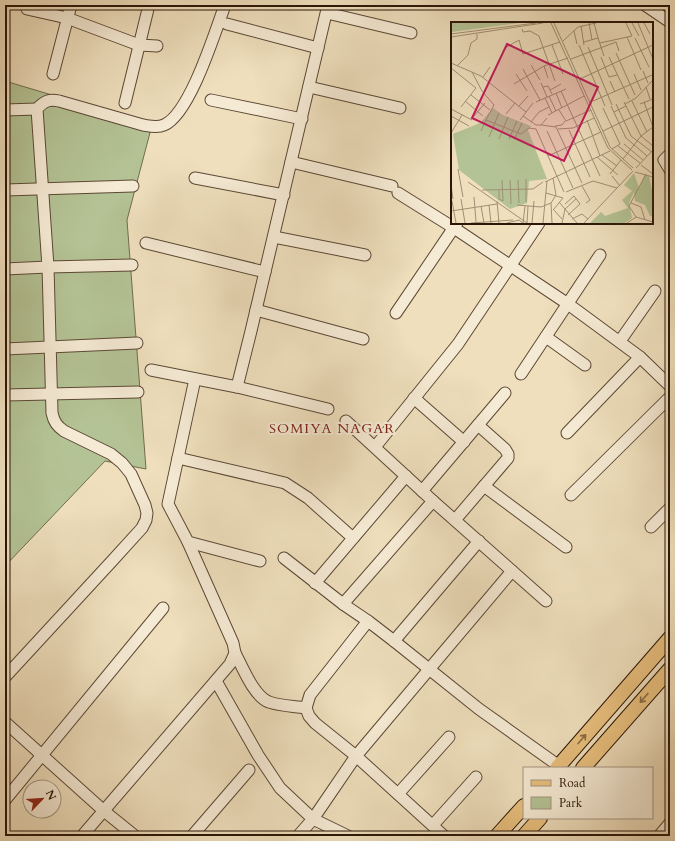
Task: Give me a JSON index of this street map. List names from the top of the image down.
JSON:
{
  "districts": ["SOMIYA NAGAR"],
  "legend": ["Road", "Park"],
  "north": "top right"
}
